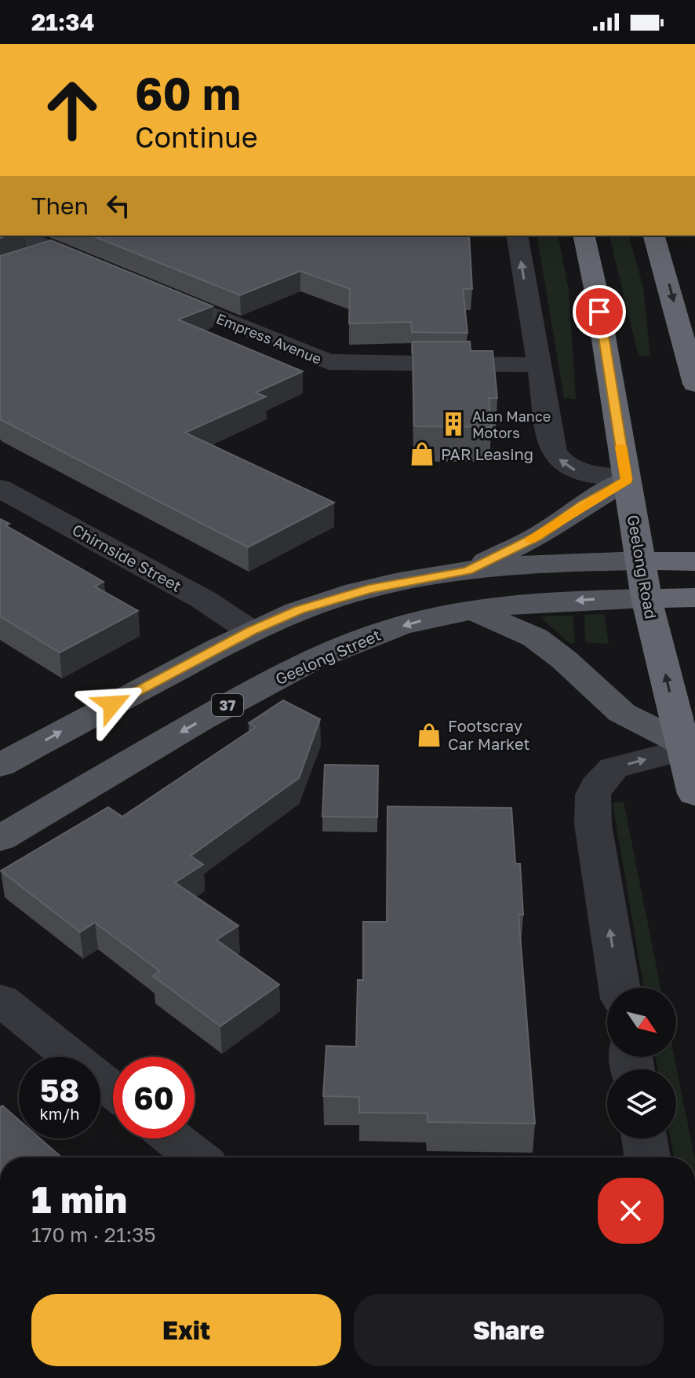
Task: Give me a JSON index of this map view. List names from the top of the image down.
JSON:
{
  "streets": {
    "highway": ["Geelong Road", "Geelong Street", "37"],
    "street": ["Empress Avenue", "Chirnside Street"]
  },
  "crossings": [
    ["Geelong Road", "Geelong Street"]
  ],
  "one_way": ["Geelong Street"],
  "places": {
    "building": ["Alan Mance Motors"],
    "shop": ["PAR Leasing", "Footscray Car Market"]
  },
  "north": "bottom right",
  "page": {
    "status": "21:34",
    "turn": ["60 m", "Continue"],
    "then": "Then",
    "speed": "58 km/h",
    "limit": "60",
    "heading": ["1 min", "170 m · 21:35"],
    "buttons": ["Exit", "Share"]
  }
}
